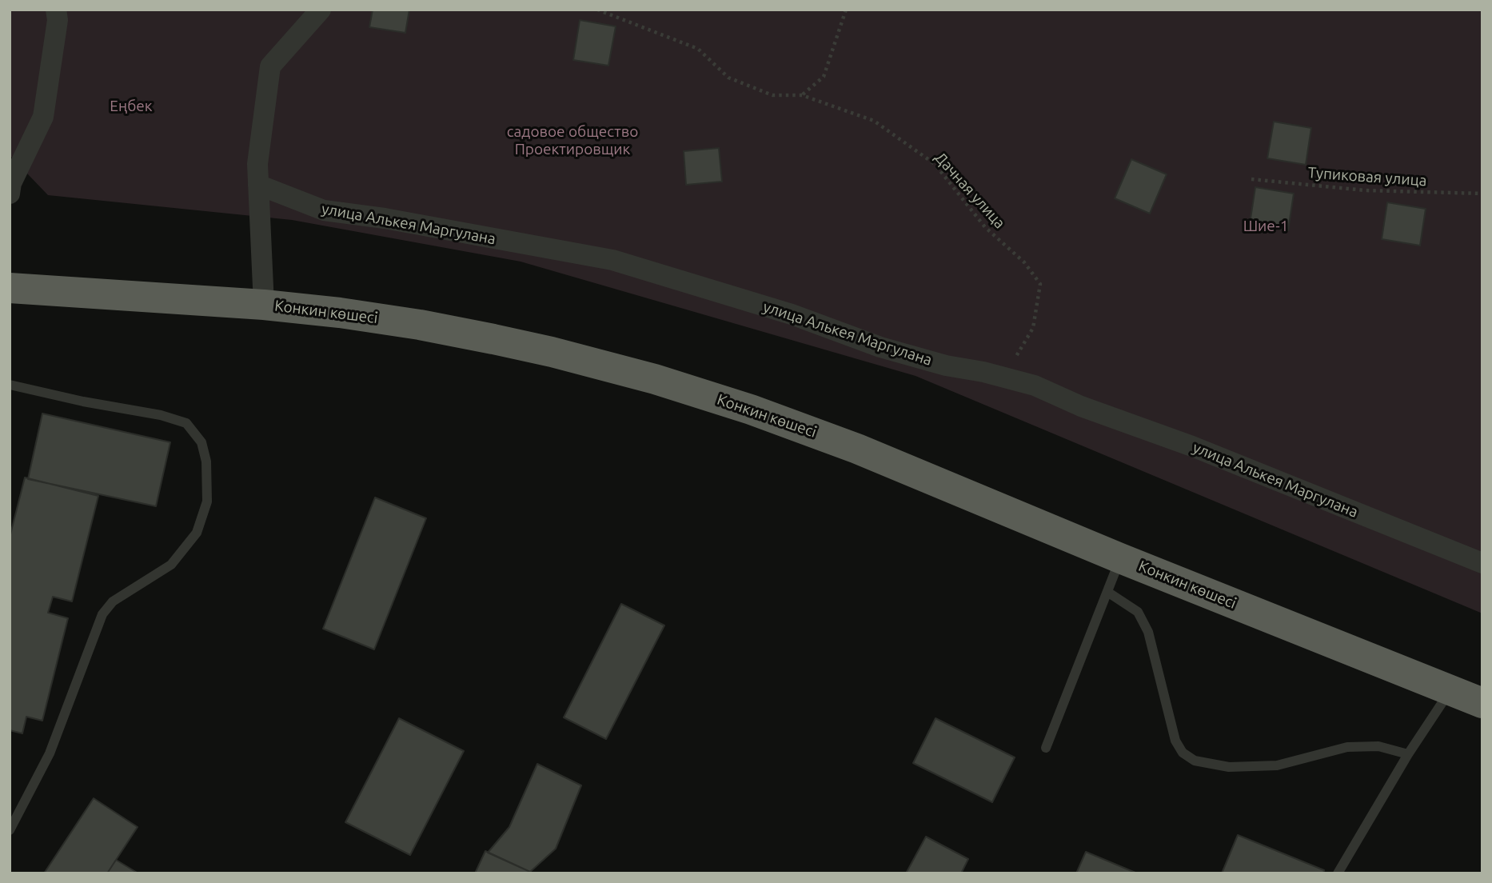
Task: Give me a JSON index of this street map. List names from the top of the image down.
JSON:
{
  "streets": {
    "highway": ["Конкин көшесі"],
    "street": ["улица Алькея Маргулана"],
    "path": ["Тупиковая улица", "Дачная улица"]
  },
  "crossings": [
    ["Дачная улица", "улица Алькея Маргулана"]
  ],
  "parks": ["Еңбек", "садовое общество Проектировщик", "Шие-1"]
}
